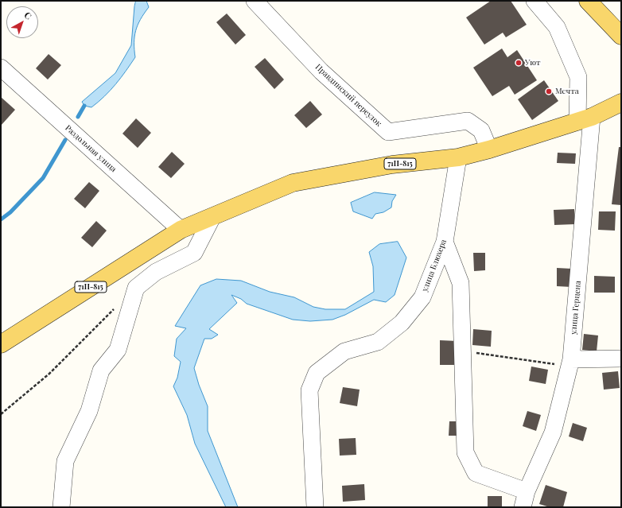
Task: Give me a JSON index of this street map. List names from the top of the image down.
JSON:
{
  "streets": {
    "main road": ["71Н-815"],
    "street": [
      "Правдинский переулок",
      "Раздольная улица",
      "улица Блюхера",
      "улица Герцена"
    ]
  },
  "crossings": [
    ["Правдинский переулок", "71Н-815"],
    ["Раздольная улица", "71Н-815"],
    ["71Н-815", "улица Блюхера"],
    ["71Н-815", "улица Герцена"]
  ],
  "places": ["Уют", "Мечта"],
  "north": "top right"
}
